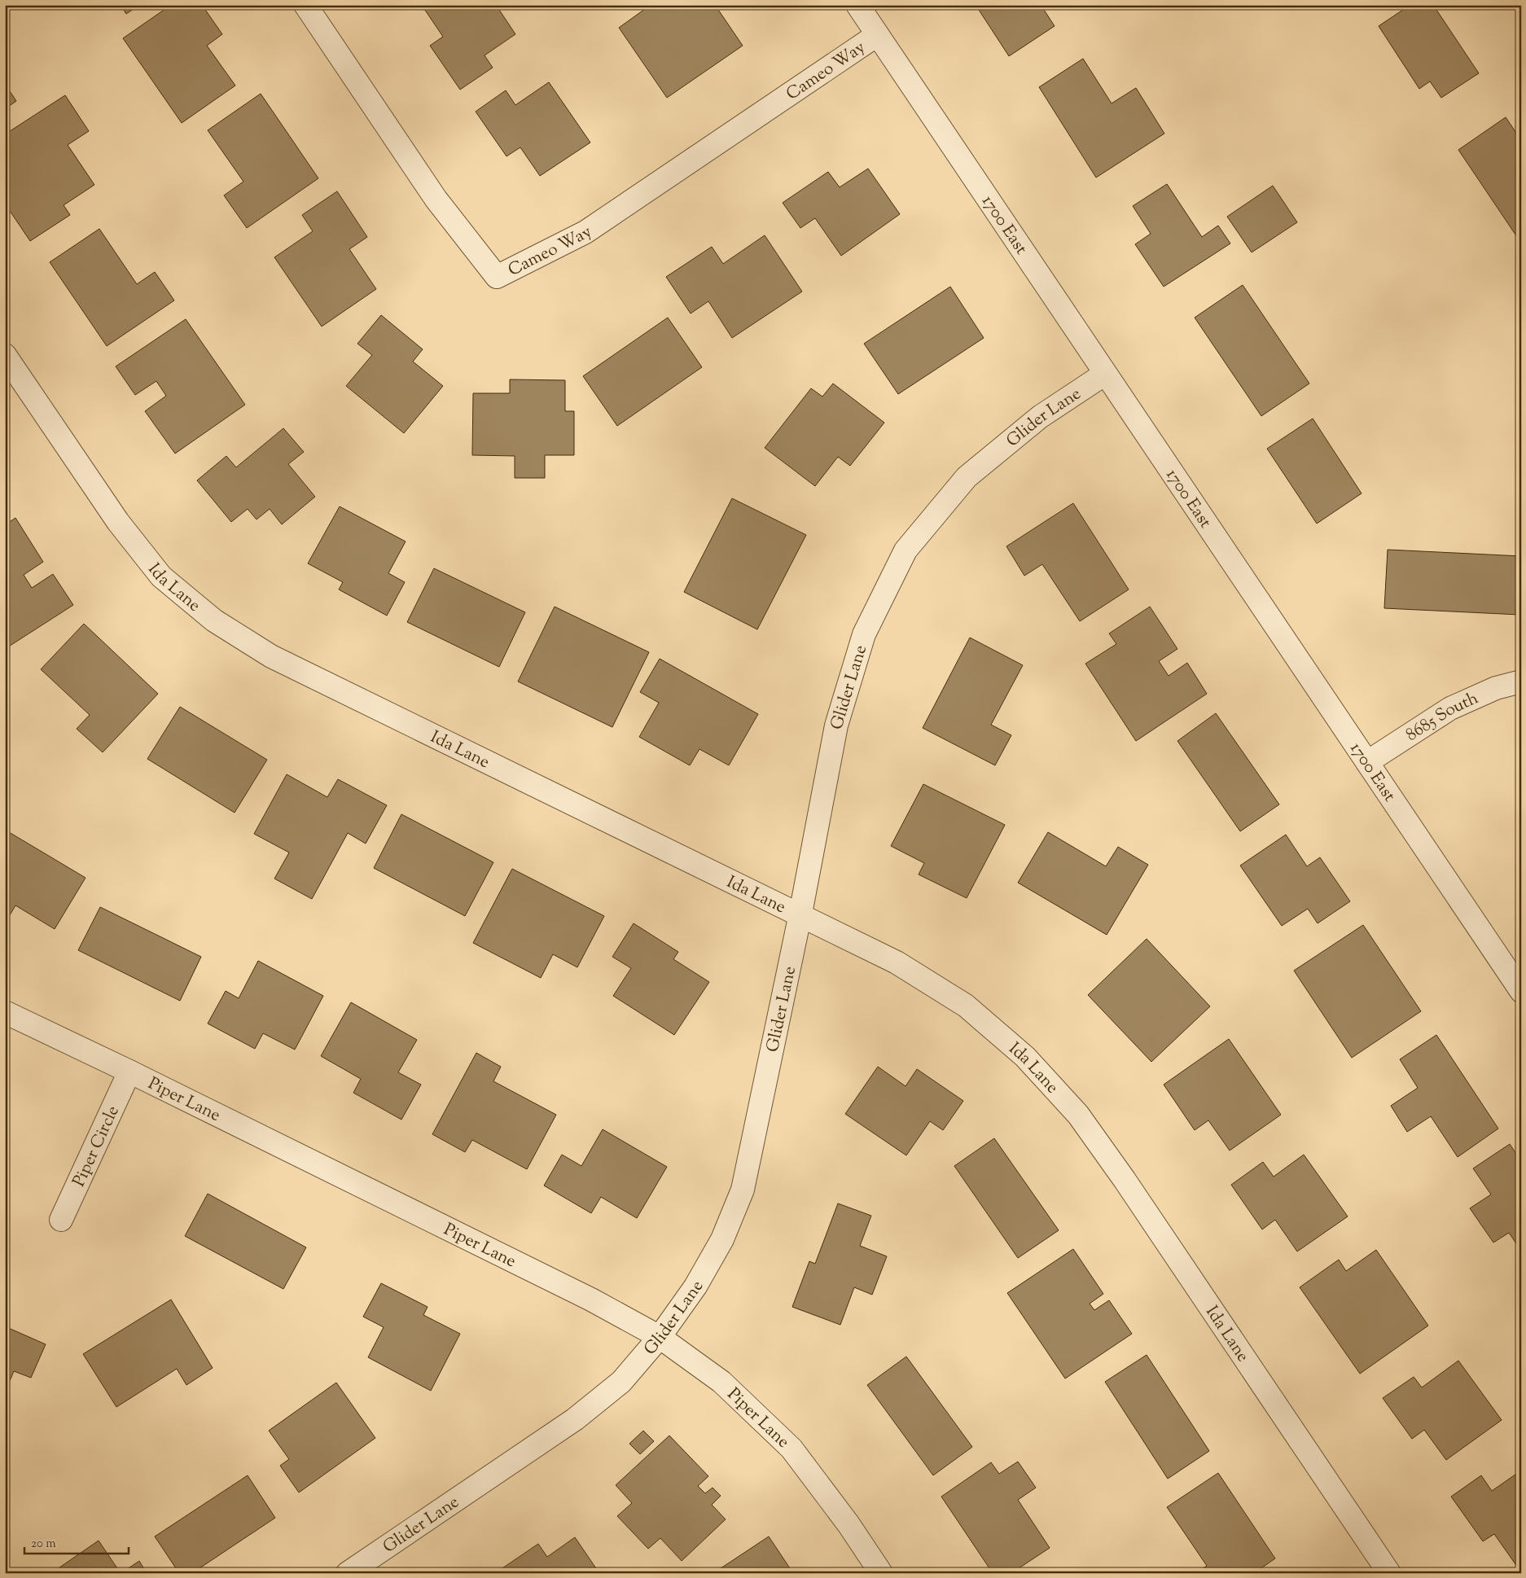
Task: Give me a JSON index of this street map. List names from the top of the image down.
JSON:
{
  "streets": {
    "street": [
      "Cameo Way",
      "1700 East",
      "Glider Lane",
      "Ida Lane",
      "8685 South",
      "Piper Lane",
      "Piper Circle"
    ]
  },
  "crossings": [
    ["Cameo Way", "1700 East"],
    ["1700 East", "Glider Lane"],
    ["1700 East", "8685 South"],
    ["Glider Lane", "Ida Lane"],
    ["Glider Lane", "Piper Lane"],
    ["Piper Lane", "Piper Circle"]
  ],
  "scale_bar": "20 m"
}
